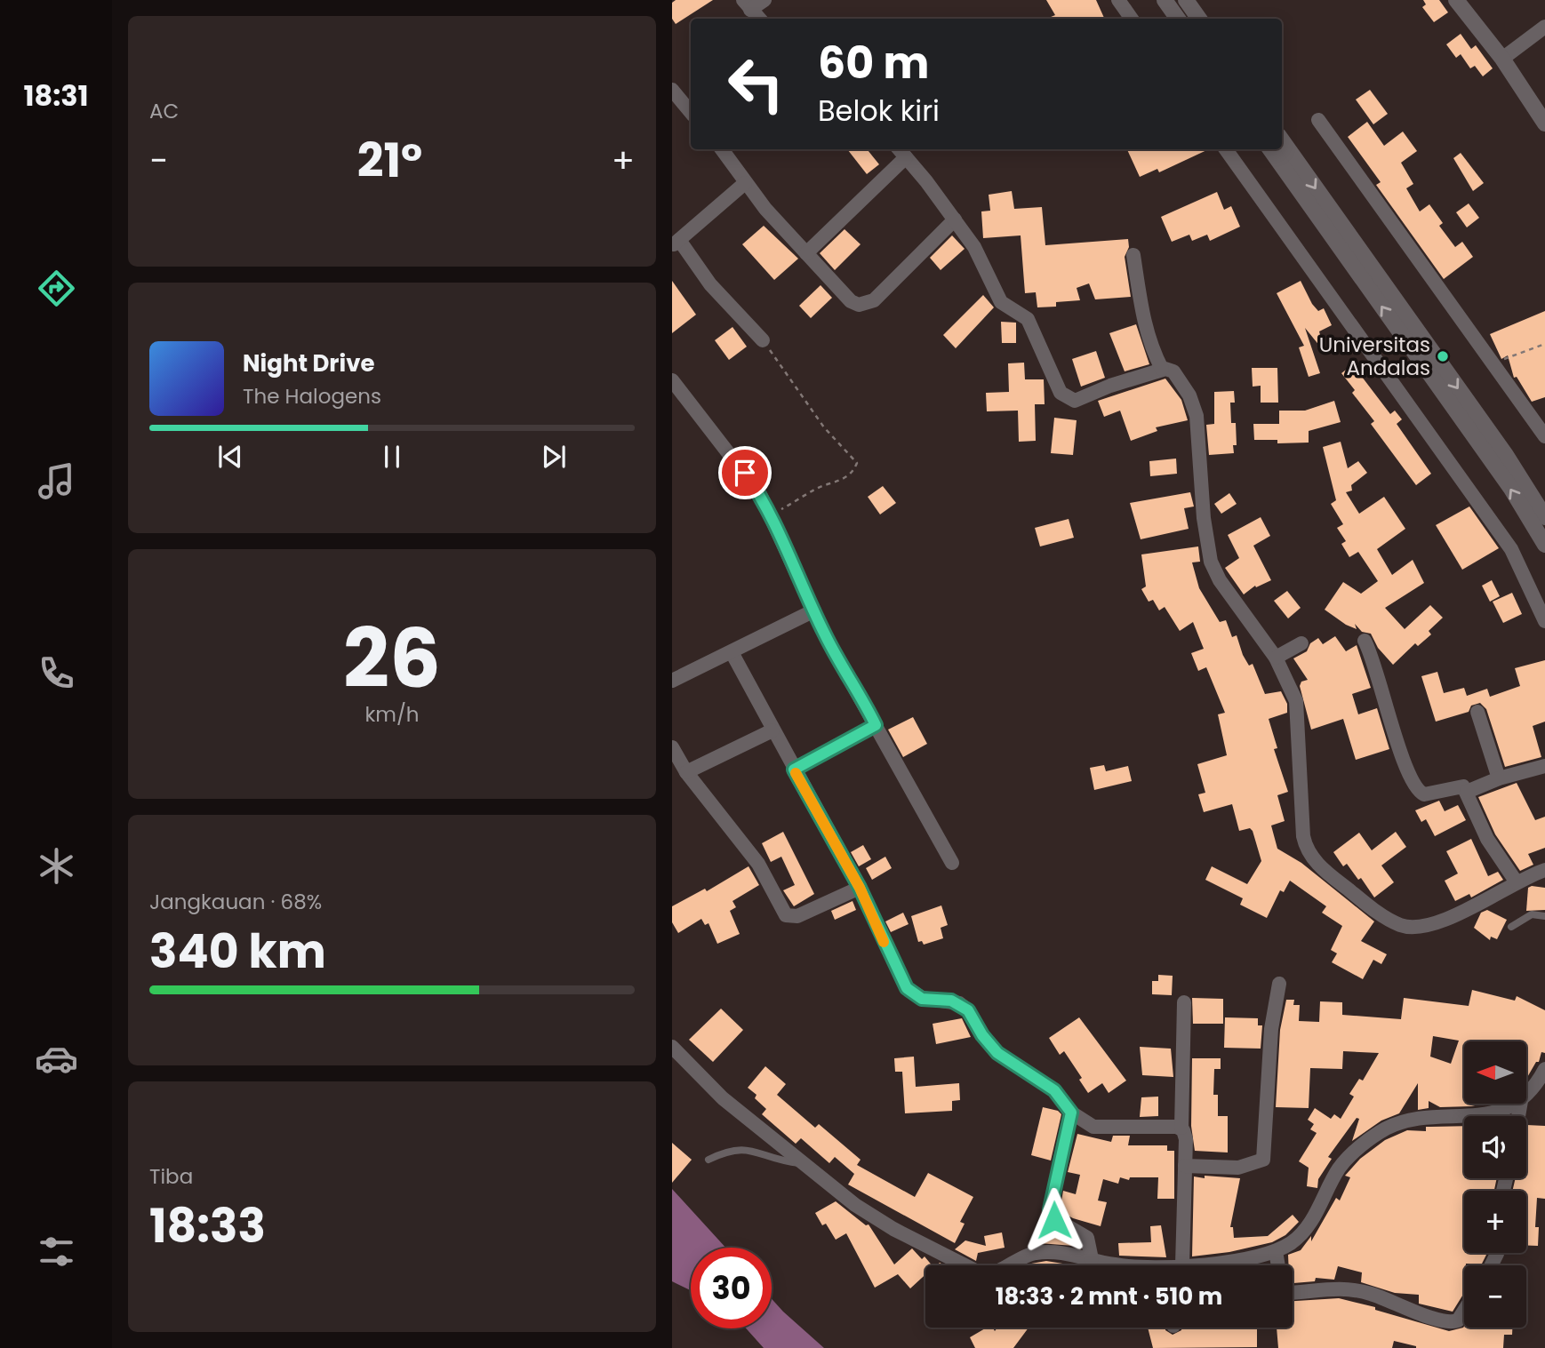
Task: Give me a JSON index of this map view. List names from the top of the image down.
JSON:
{
  "places": ["Universitas Andalas"],
  "north": "left",
  "page": {
    "tabs": "18:31",
    "tile": [
      "AC",
      ["26", "km/h"],
      ["Jangkauan · 68%", "340 km"],
      ["Tiba", "18:33"]
    ],
    "turn": ["60 m", "Belok kiri"],
    "heat": ["−", "21°", "+"],
    "song": ["Night Drive", "The Halogens"],
    "map_buttons": ["+", "−"],
    "limit": "30",
    "trip": "18:33 · 2 mnt · 510 m"
  }
}
